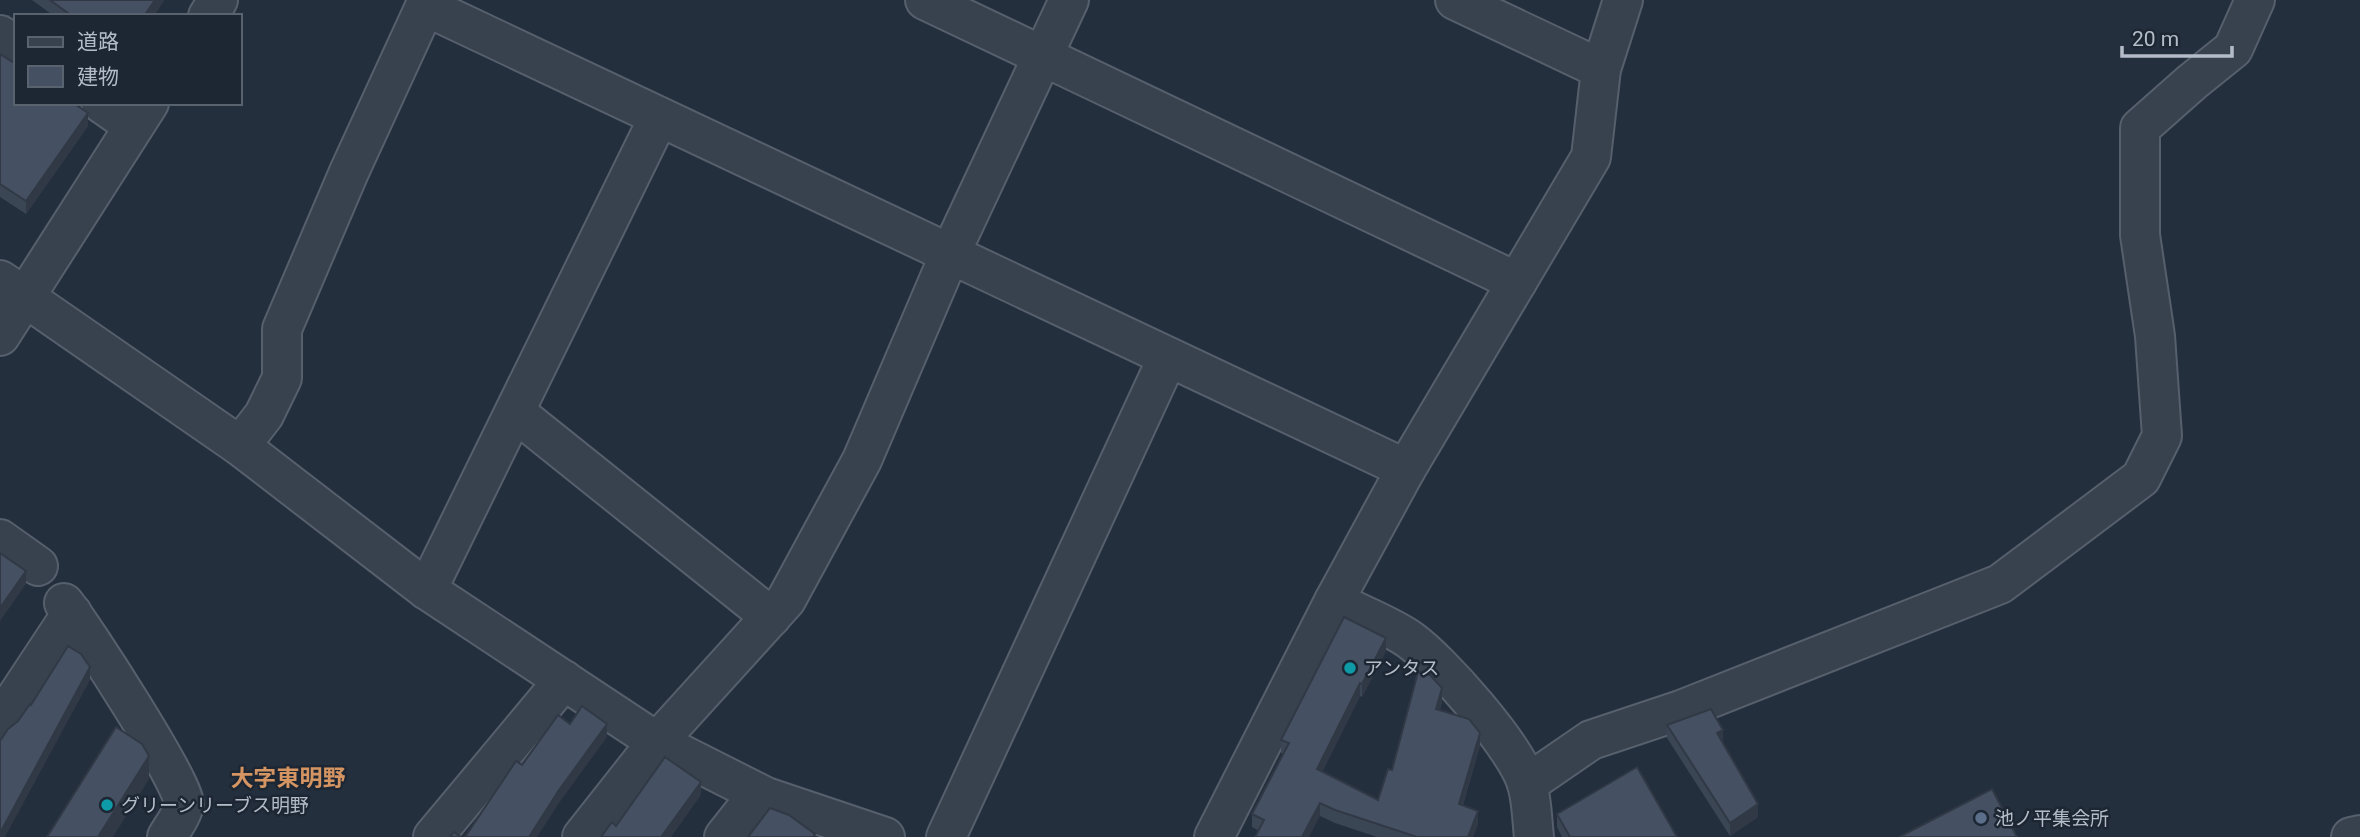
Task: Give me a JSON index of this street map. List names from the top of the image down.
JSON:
{
  "districts": ["大字東明野"],
  "places": ["アンタス", "グリーンリーブス明野", "池ノ平集会所"],
  "legend": ["道路", "建物"],
  "scale_bar": "20 m"
}
